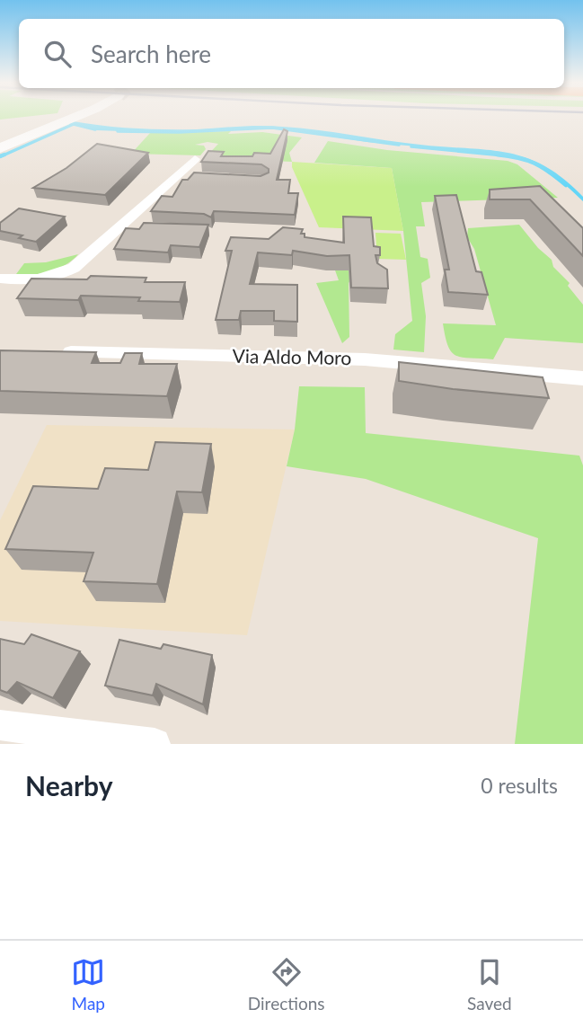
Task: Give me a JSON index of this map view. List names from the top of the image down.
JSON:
{
  "streets": {
    "street": ["Via Aldo Moro"]
  },
  "page": {
    "search": "Search here",
    "heading": ["Nearby", "0 results"],
    "nav": ["Map", "Directions", "Saved"]
  }
}
